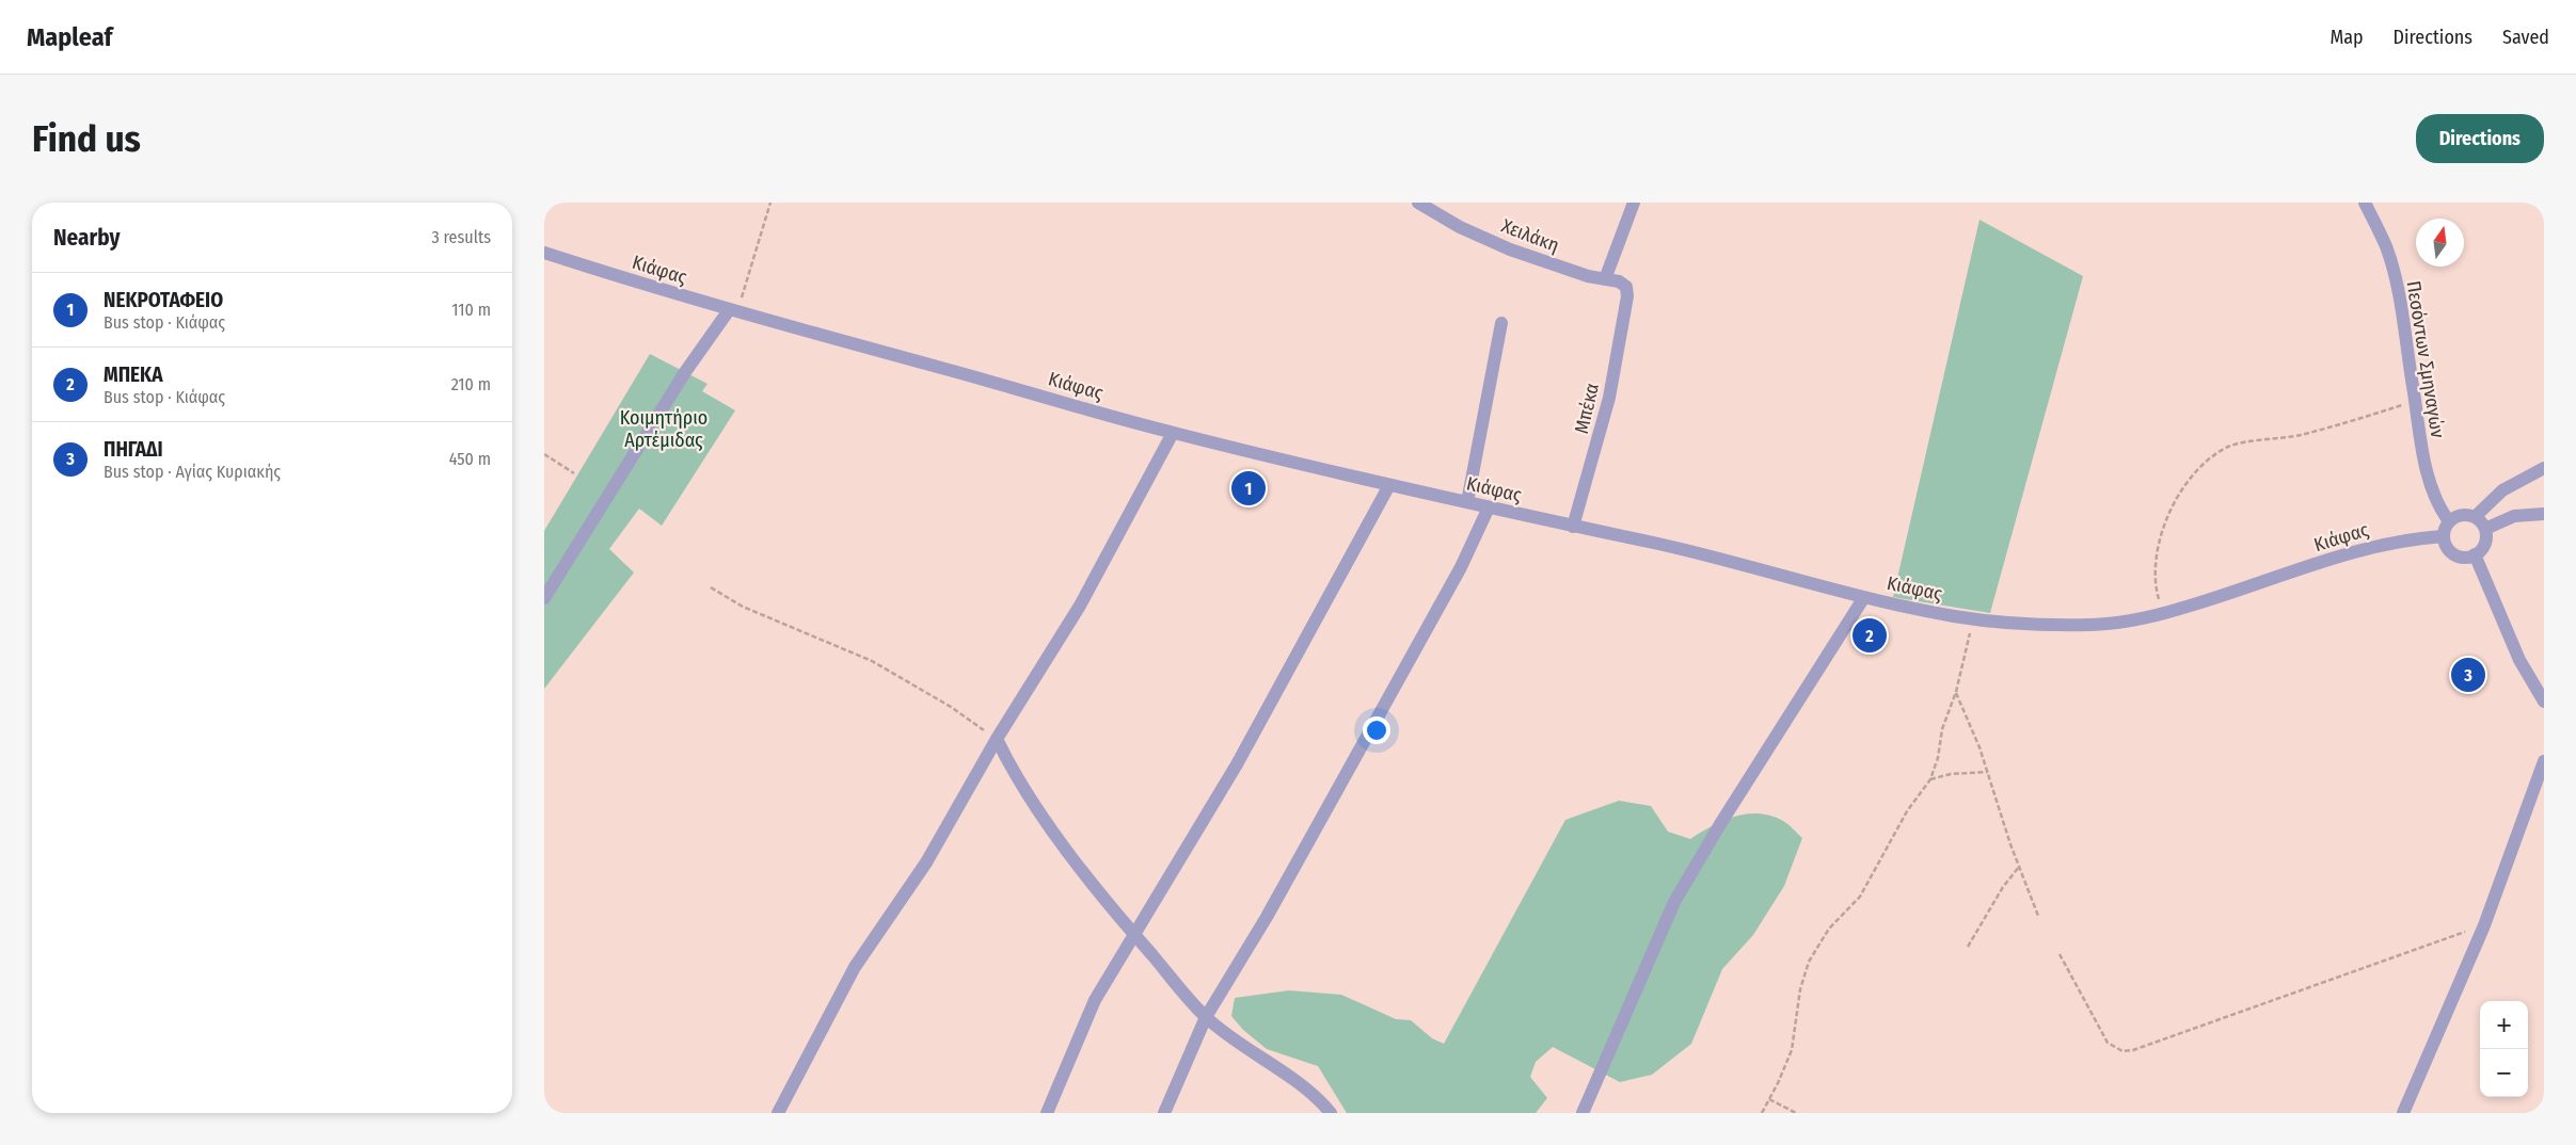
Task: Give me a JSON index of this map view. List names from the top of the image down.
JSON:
{
  "streets": {
    "street": [
      "Χειλάκη",
      "Κιάφας",
      "Πεσόντων Σμηναγών",
      "Μπέκα"
    ]
  },
  "crossings": [
    ["Χειλάκη", "Μπέκα"],
    ["Κιάφας", "Πεσόντων Σμηναγών"],
    ["Κιάφας", "Μπέκα"]
  ],
  "parks": ["Κοιμητήριο Αρτέμιδας"],
  "north": "top",
  "page": {
    "header": "Mapleaf",
    "nav": ["Map", "Directions", "Saved"],
    "buttons": "Directions",
    "title": "Find us",
    "heading": ["Nearby", "3 results"],
    "list": [
      {
        "mark": "1",
        "name": "ΝΕΚΡΟΤΑΦΕΙΟ",
        "note": "Bus stop · Κιάφας",
        "value": "110 m"
      },
      {
        "mark": "2",
        "name": "ΜΠΕΚΑ",
        "note": "Bus stop · Κιάφας",
        "value": "210 m"
      },
      {
        "mark": "3",
        "name": "ΠΗΓΑΔΙ",
        "note": "Bus stop · Αγίας Κυριακής",
        "value": "450 m"
      }
    ],
    "pins": ["1", "2", "3"],
    "map_buttons": ["+", "−"]
  }
}
